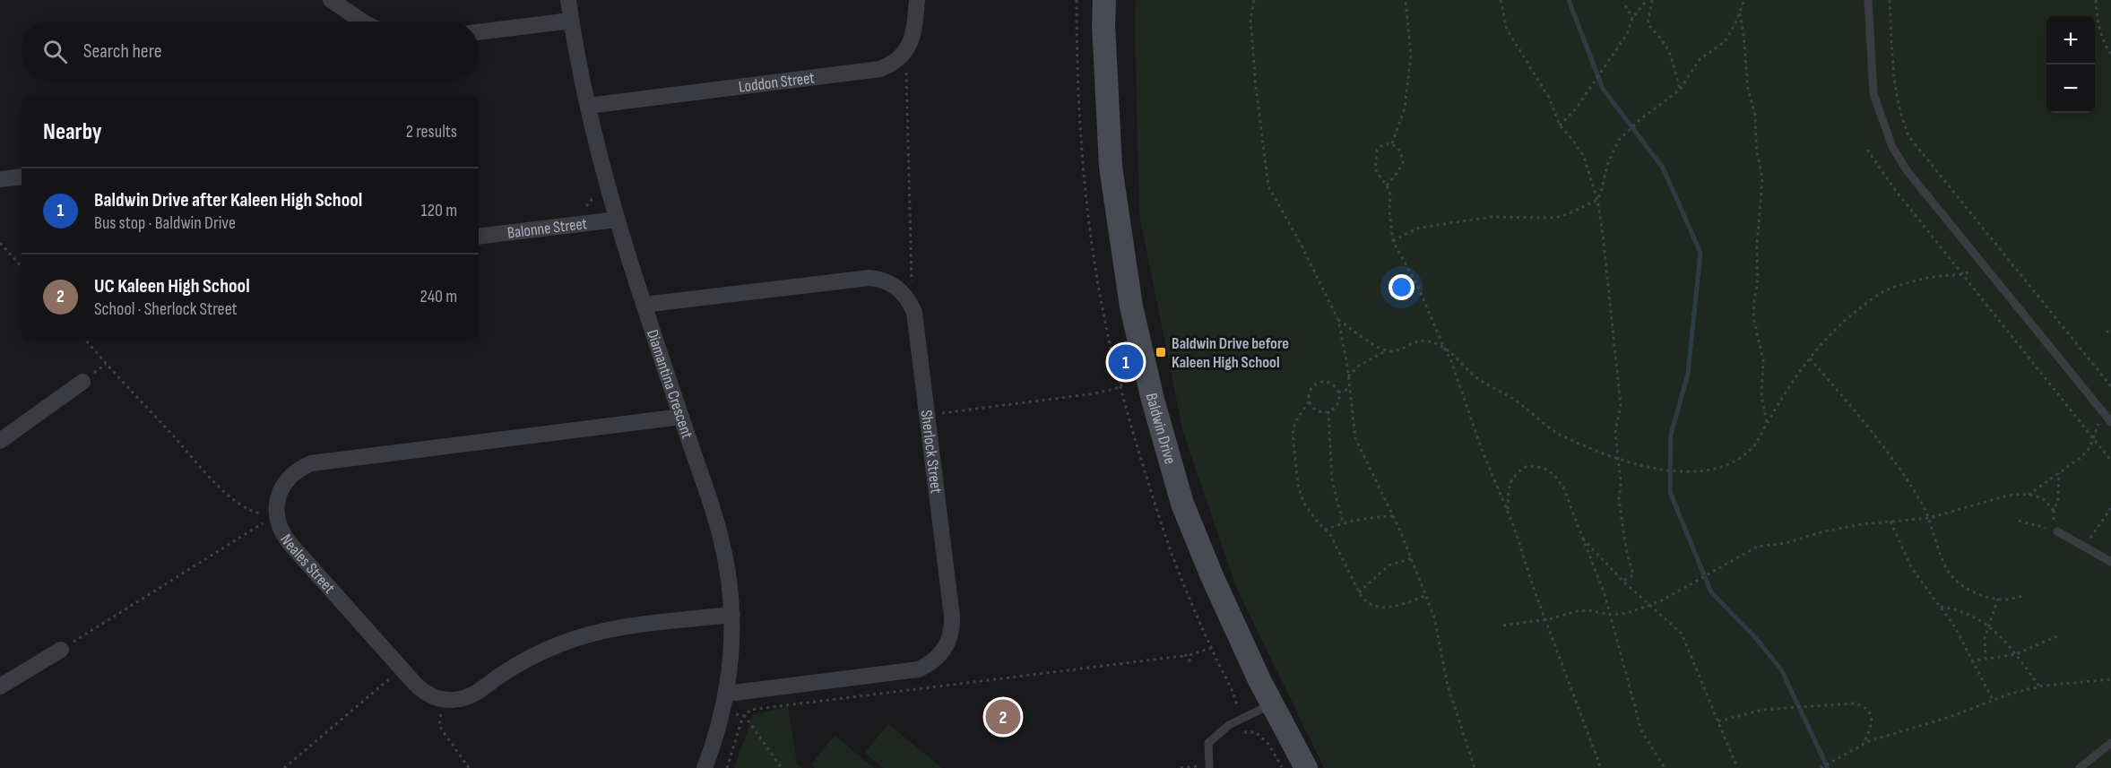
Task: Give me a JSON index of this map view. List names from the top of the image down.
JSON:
{
  "streets": {
    "main road": ["Baldwin Drive"],
    "street": [
      "Loddon Street",
      "Balonne Street",
      "Diamantina Crescent",
      "Sherlock Street",
      "Neales Street"
    ]
  },
  "crossings": [
    ["Loddon Street", "Diamantina Crescent"],
    ["Balonne Street", "Diamantina Crescent"],
    ["Diamantina Crescent", "Sherlock Street"],
    ["Diamantina Crescent", "Neales Street"]
  ],
  "places": {
    "transit": ["Baldwin Drive before Kaleen High School"]
  },
  "page": {
    "map_buttons": ["+", "−"],
    "search": "Search here",
    "heading": ["Nearby", "2 results"],
    "list": [
      {
        "mark": "1",
        "name": "Baldwin Drive after Kaleen High School",
        "note": "Bus stop · Baldwin Drive",
        "value": "120 m"
      },
      {
        "mark": "2",
        "name": "UC Kaleen High School",
        "note": "School · Sherlock Street",
        "value": "240 m"
      }
    ],
    "pins": ["1", "2"]
  }
}
